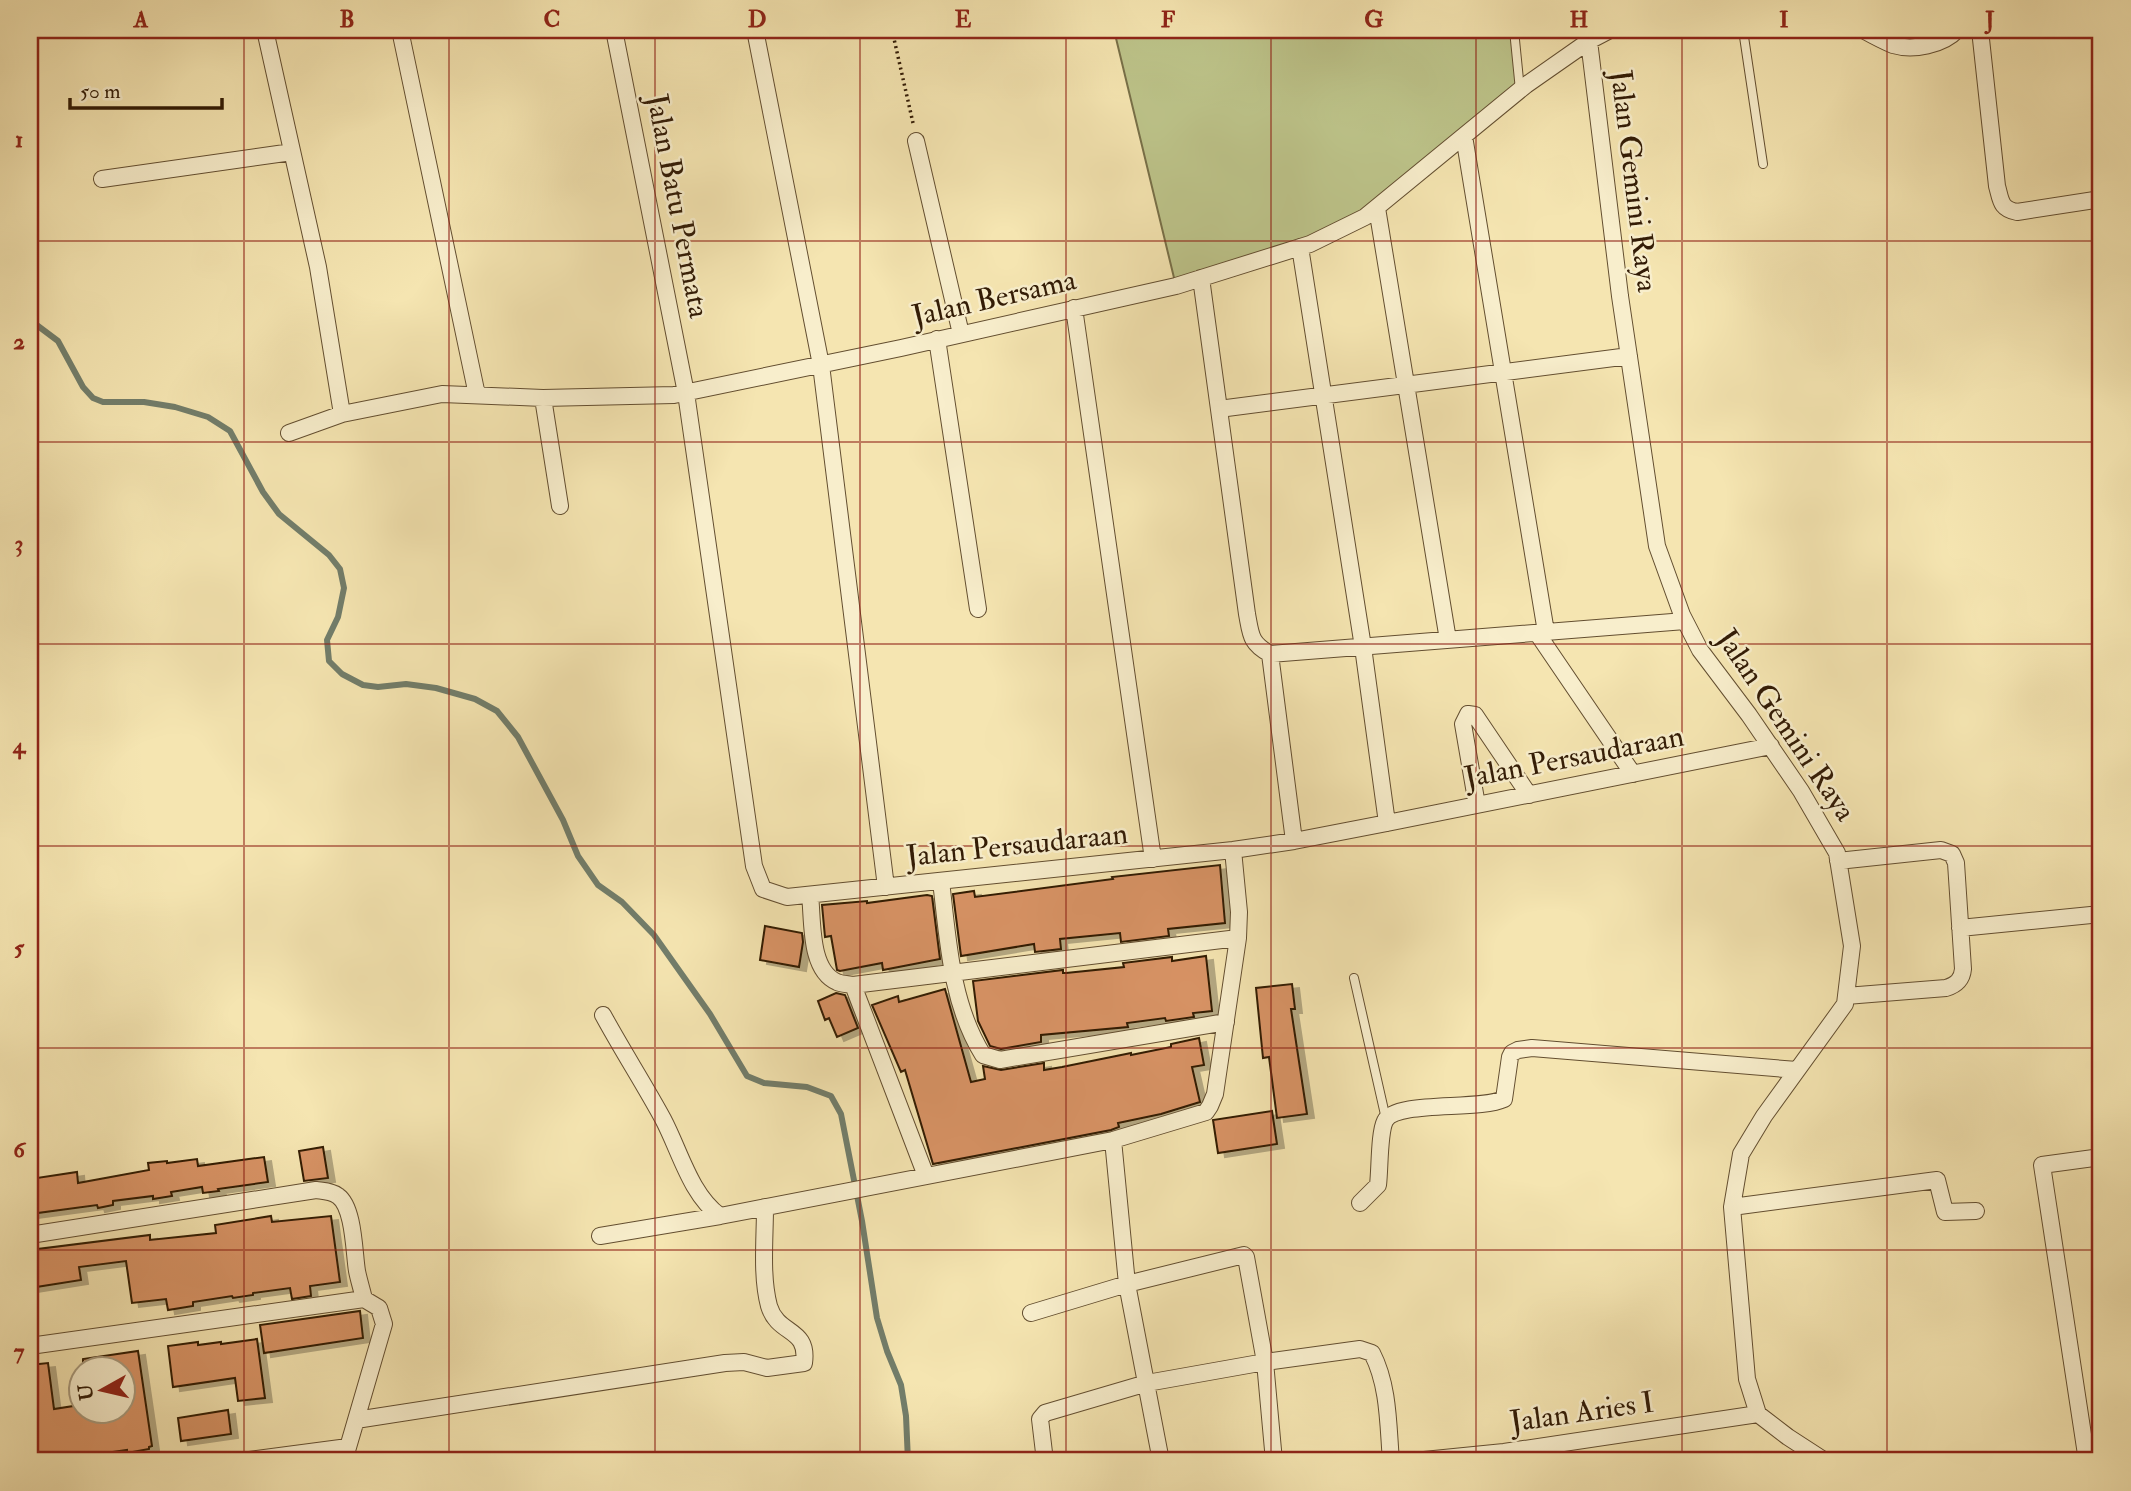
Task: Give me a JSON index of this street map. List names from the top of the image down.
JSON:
{
  "streets": {
    "street": [
      "Jalan Gemini Raya",
      "Jalan Batu Permata",
      "Jalan Bersama",
      "Jalan Persaudaraan",
      "Jalan Aries I"
    ]
  },
  "crossings": [
    ["Jalan Gemini Raya", "Jalan Bersama"],
    ["Jalan Gemini Raya", "Jalan Persaudaraan"],
    ["Jalan Gemini Raya", "Jalan Aries I"],
    ["Jalan Batu Permata", "Jalan Bersama"],
    ["Jalan Batu Permata", "Jalan Persaudaraan"],
    ["Jalan Bersama", "Jalan Persaudaraan"]
  ],
  "scale_bar": "50 m",
  "north": "left",
  "grid": {
    "columns": [
      "A",
      "B",
      "C",
      "D",
      "E",
      "F",
      "G",
      "H",
      "I",
      "J"
    ],
    "rows": [
      "1",
      "2",
      "3",
      "4",
      "5",
      "6",
      "7"
    ]
  }
}
